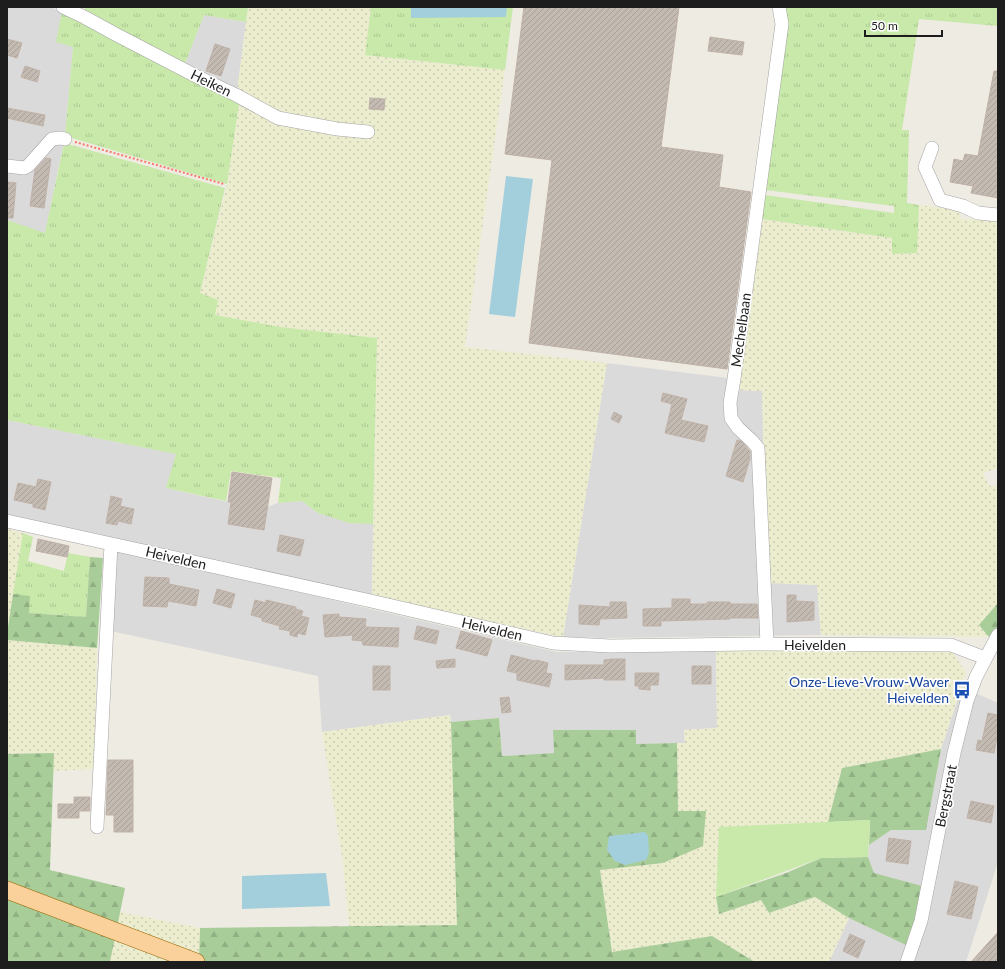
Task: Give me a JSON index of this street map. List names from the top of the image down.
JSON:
{
  "streets": {
    "street": [
      "Heiken",
      "Mechelbaan",
      "Heivelden",
      "Bergstraat"
    ]
  },
  "crossings": [
    ["Mechelbaan", "Heivelden"],
    ["Heivelden", "Bergstraat"]
  ],
  "places": {
    "bus stop": ["Onze-Lieve-Vrouw-Waver Heivelden"]
  },
  "scale_bar": "50 m"
}
